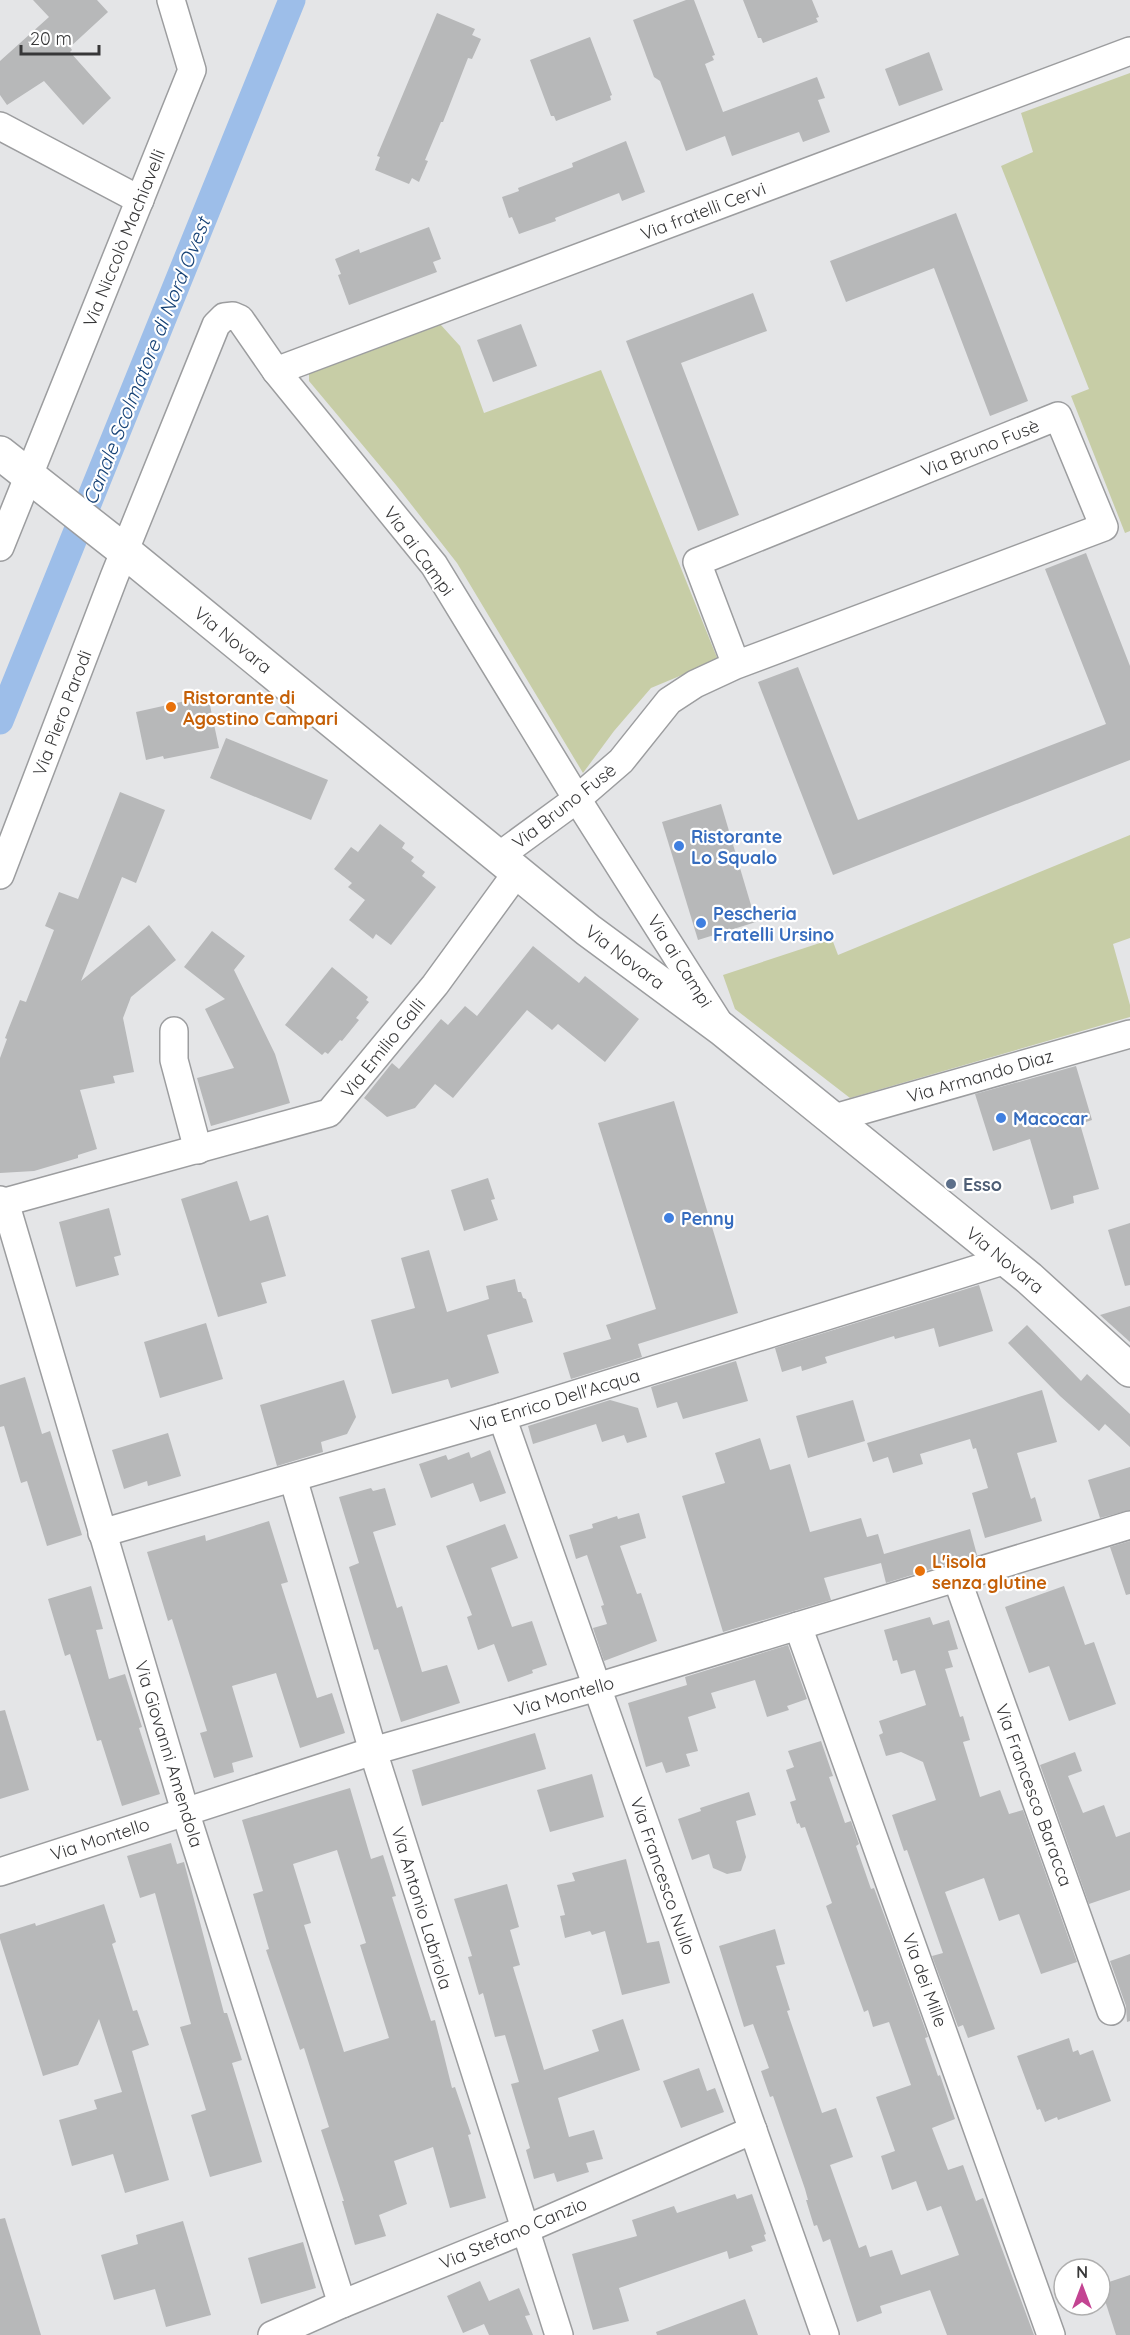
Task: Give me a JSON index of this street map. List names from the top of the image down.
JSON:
{
  "streets": {
    "street": [
      "Via fratelli Cervi",
      "Via Niccolò Machiavelli",
      "Via Bruno Fusè",
      "Via ai Campi",
      "Via Novara",
      "Via Piero Parodi",
      "Via Emilio Galli",
      "Via Armando Diaz",
      "Via Enrico Dell'Acqua",
      "Via Montello",
      "Via Giovanni Amendola",
      "Via Francesco Baracca",
      "Via Francesco Nullo",
      "Via Antonio Labriola",
      "Via dei Mille",
      "Via Stefano Canzio"
    ]
  },
  "crossings": [
    ["Via fratelli Cervi", "Via ai Campi"],
    ["Via Niccolò Machiavelli", "Via Novara"],
    ["Via Bruno Fusè", "Via ai Campi"],
    ["Via Bruno Fusè", "Via Novara"],
    ["Via Bruno Fusè", "Via Emilio Galli"],
    ["Via ai Campi", "Via Novara"],
    ["Via ai Campi", "Via Piero Parodi"],
    ["Via Novara", "Via Piero Parodi"],
    ["Via Novara", "Via Emilio Galli"],
    ["Via Novara", "Via Armando Diaz"],
    ["Via Novara", "Via Enrico Dell'Acqua"],
    ["Via Emilio Galli", "Via Giovanni Amendola"],
    ["Via Enrico Dell'Acqua", "Via Giovanni Amendola"],
    ["Via Enrico Dell'Acqua", "Via Francesco Nullo"],
    ["Via Enrico Dell'Acqua", "Via Antonio Labriola"],
    ["Via Montello", "Via Giovanni Amendola"],
    ["Via Montello", "Via Francesco Baracca"],
    ["Via Montello", "Via Francesco Nullo"],
    ["Via Montello", "Via Antonio Labriola"],
    ["Via Montello", "Via dei Mille"],
    ["Via Giovanni Amendola", "Via Stefano Canzio"],
    ["Via Francesco Nullo", "Via Stefano Canzio"],
    ["Via Antonio Labriola", "Via Stefano Canzio"]
  ],
  "water": ["Canale Scolmatore di Nord Ovest"],
  "places": [
    "Ristorante di Agostino Campari",
    "Ristorante Lo Squalo",
    "Pescheria Fratelli Ursino",
    "Macocar",
    "Esso",
    "Penny",
    "L'isola senza glutine"
  ],
  "scale_bar": "20 m",
  "north": "top"
}
